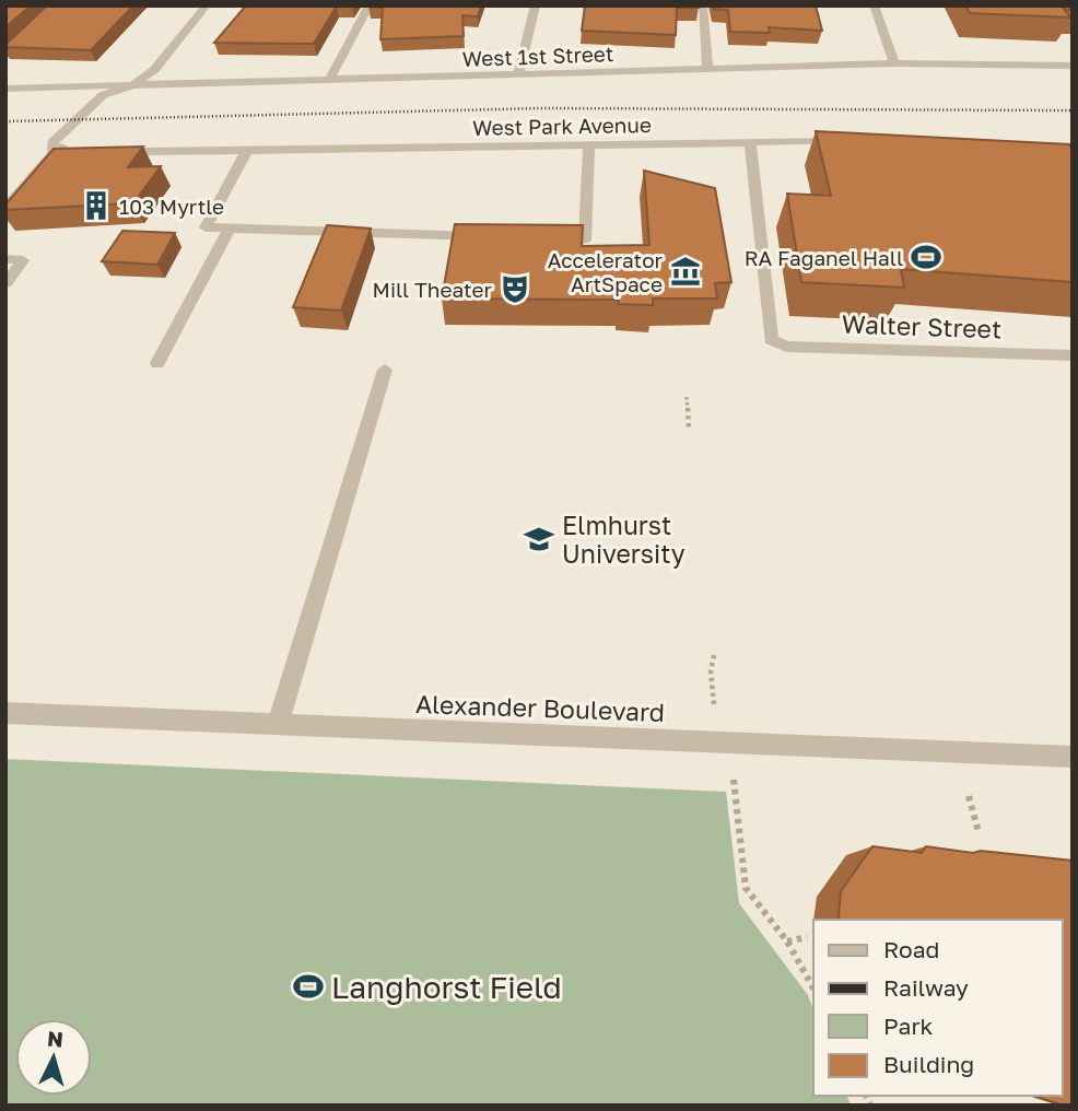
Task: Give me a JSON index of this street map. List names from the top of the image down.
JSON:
{
  "streets": {
    "street": [
      "West 1st Street",
      "West Park Avenue",
      "Walter Street",
      "Alexander Boulevard"
    ]
  },
  "crossings": [
    ["West Park Avenue", "Walter Street"]
  ],
  "places": {
    "building": ["103 Myrtle"],
    "sports": ["RA Faganel Hall", "Langhorst Field"],
    "museum": ["Accelerator ArtSpace"],
    "theatre": ["Mill Theater"],
    "school or university": ["Elmhurst University"]
  },
  "legend": [
    "Road",
    "Railway",
    "Park",
    "Building"
  ],
  "north": "top"
}
